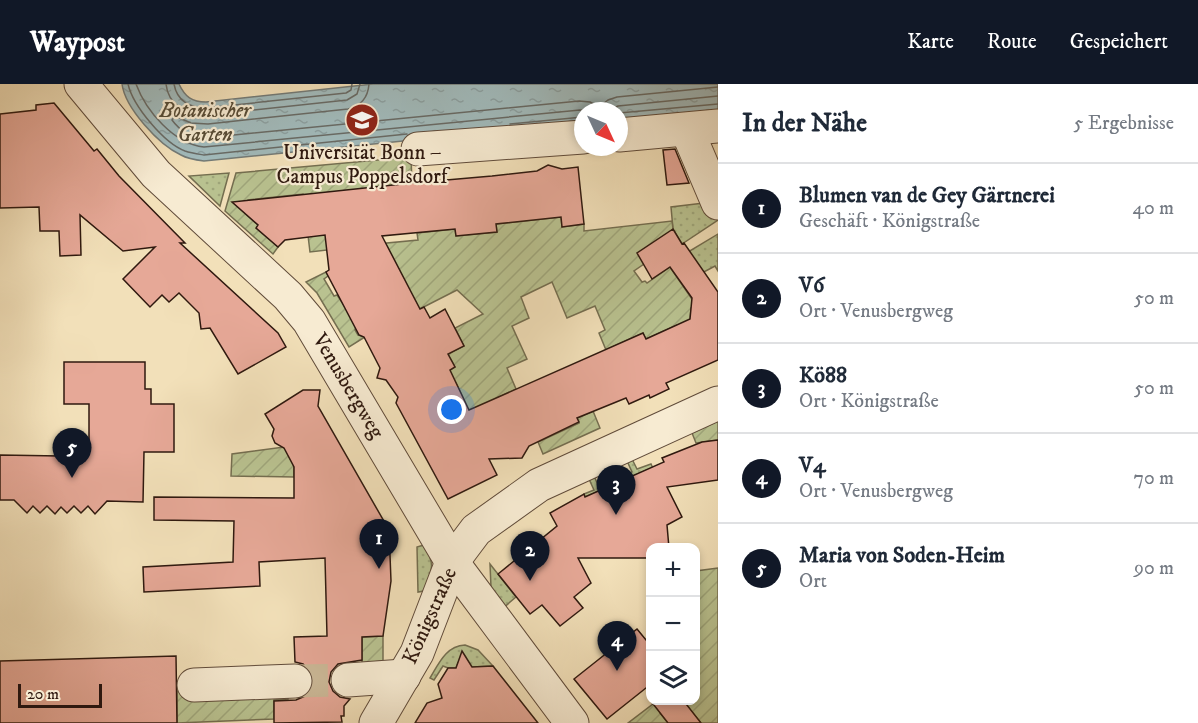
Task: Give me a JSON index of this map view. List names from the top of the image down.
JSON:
{
  "streets": {
    "street": ["Venusbergweg", "Königstraße"]
  },
  "crossings": [
    ["Venusbergweg", "Königstraße"]
  ],
  "parks": ["Botanischer Garten"],
  "places": {
    "school or university": ["Universität Bonn – Campus Poppelsdorf"]
  },
  "scale_bar": "20 m",
  "north": "bottom right",
  "page": {
    "header": "Waypost",
    "nav": ["Karte", "Route", "Gespeichert"],
    "heading": ["In der Nähe", "5 Ergebnisse"],
    "list": [
      {
        "mark": "1",
        "name": "Blumen van de Gey Gärtnerei",
        "note": "Geschäft · Königstraße",
        "value": "40 m"
      },
      {
        "mark": "2",
        "name": "V6",
        "note": "Ort · Venusbergweg",
        "value": "50 m"
      },
      {
        "mark": "3",
        "name": "Kö88",
        "note": "Ort · Königstraße",
        "value": "50 m"
      },
      {
        "mark": "4",
        "name": "V4",
        "note": "Ort · Venusbergweg",
        "value": "70 m"
      },
      {
        "mark": "5",
        "name": "Maria von Soden-Heim",
        "note": "Ort",
        "value": "90 m"
      }
    ],
    "pins": [
      "5",
      "3",
      "1",
      "2",
      "4"
    ],
    "map_buttons": ["+", "−"],
    "scale": "20 m"
  }
}
